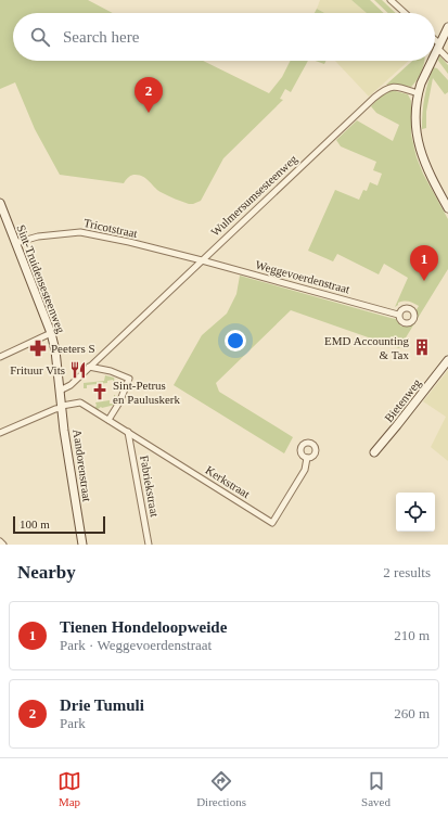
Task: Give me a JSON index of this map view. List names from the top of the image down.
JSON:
{
  "streets": {
    "main road": ["Sint-Truidensesteenweg", "Bietenweg", "Aandorenstraat"],
    "street": [
      "Wulmersumsesteenweg",
      "Tricotstraat",
      "Weggevoerdenstraat",
      "Kerkstraat",
      "Fabriekstraat"
    ]
  },
  "crossings": [
    ["Wulmersumsesteenweg", "Tricotstraat"],
    ["Wulmersumsesteenweg", "Weggevoerdenstraat"],
    ["Wulmersumsesteenweg", "Sint-Truidensesteenweg"],
    ["Wulmersumsesteenweg", "Aandorenstraat"],
    ["Tricotstraat", "Weggevoerdenstraat"],
    ["Tricotstraat", "Sint-Truidensesteenweg"],
    ["Sint-Truidensesteenweg", "Aandorenstraat"],
    ["Aandorenstraat", "Kerkstraat"],
    ["Kerkstraat", "Fabriekstraat"]
  ],
  "places": {
    "building": ["EMD Accounting & Tax"],
    "pharmacy": ["Peeters S"],
    "restaurant": ["Frituur Vits"],
    "church": ["Sint-Petrus en Pauluskerk"]
  },
  "scale_bar": "100 m",
  "page": {
    "search": "Search here",
    "pins": ["2", "1"],
    "scale": "100 m",
    "heading": ["Nearby", "2 results"],
    "list": [
      {
        "mark": "1",
        "name": "Tienen Hondeloopweide",
        "note": "Park · Weggevoerdenstraat",
        "value": "210 m"
      },
      {
        "mark": "2",
        "name": "Drie Tumuli",
        "note": "Park",
        "value": "260 m"
      }
    ],
    "nav": ["Map", "Directions", "Saved"]
  }
}
